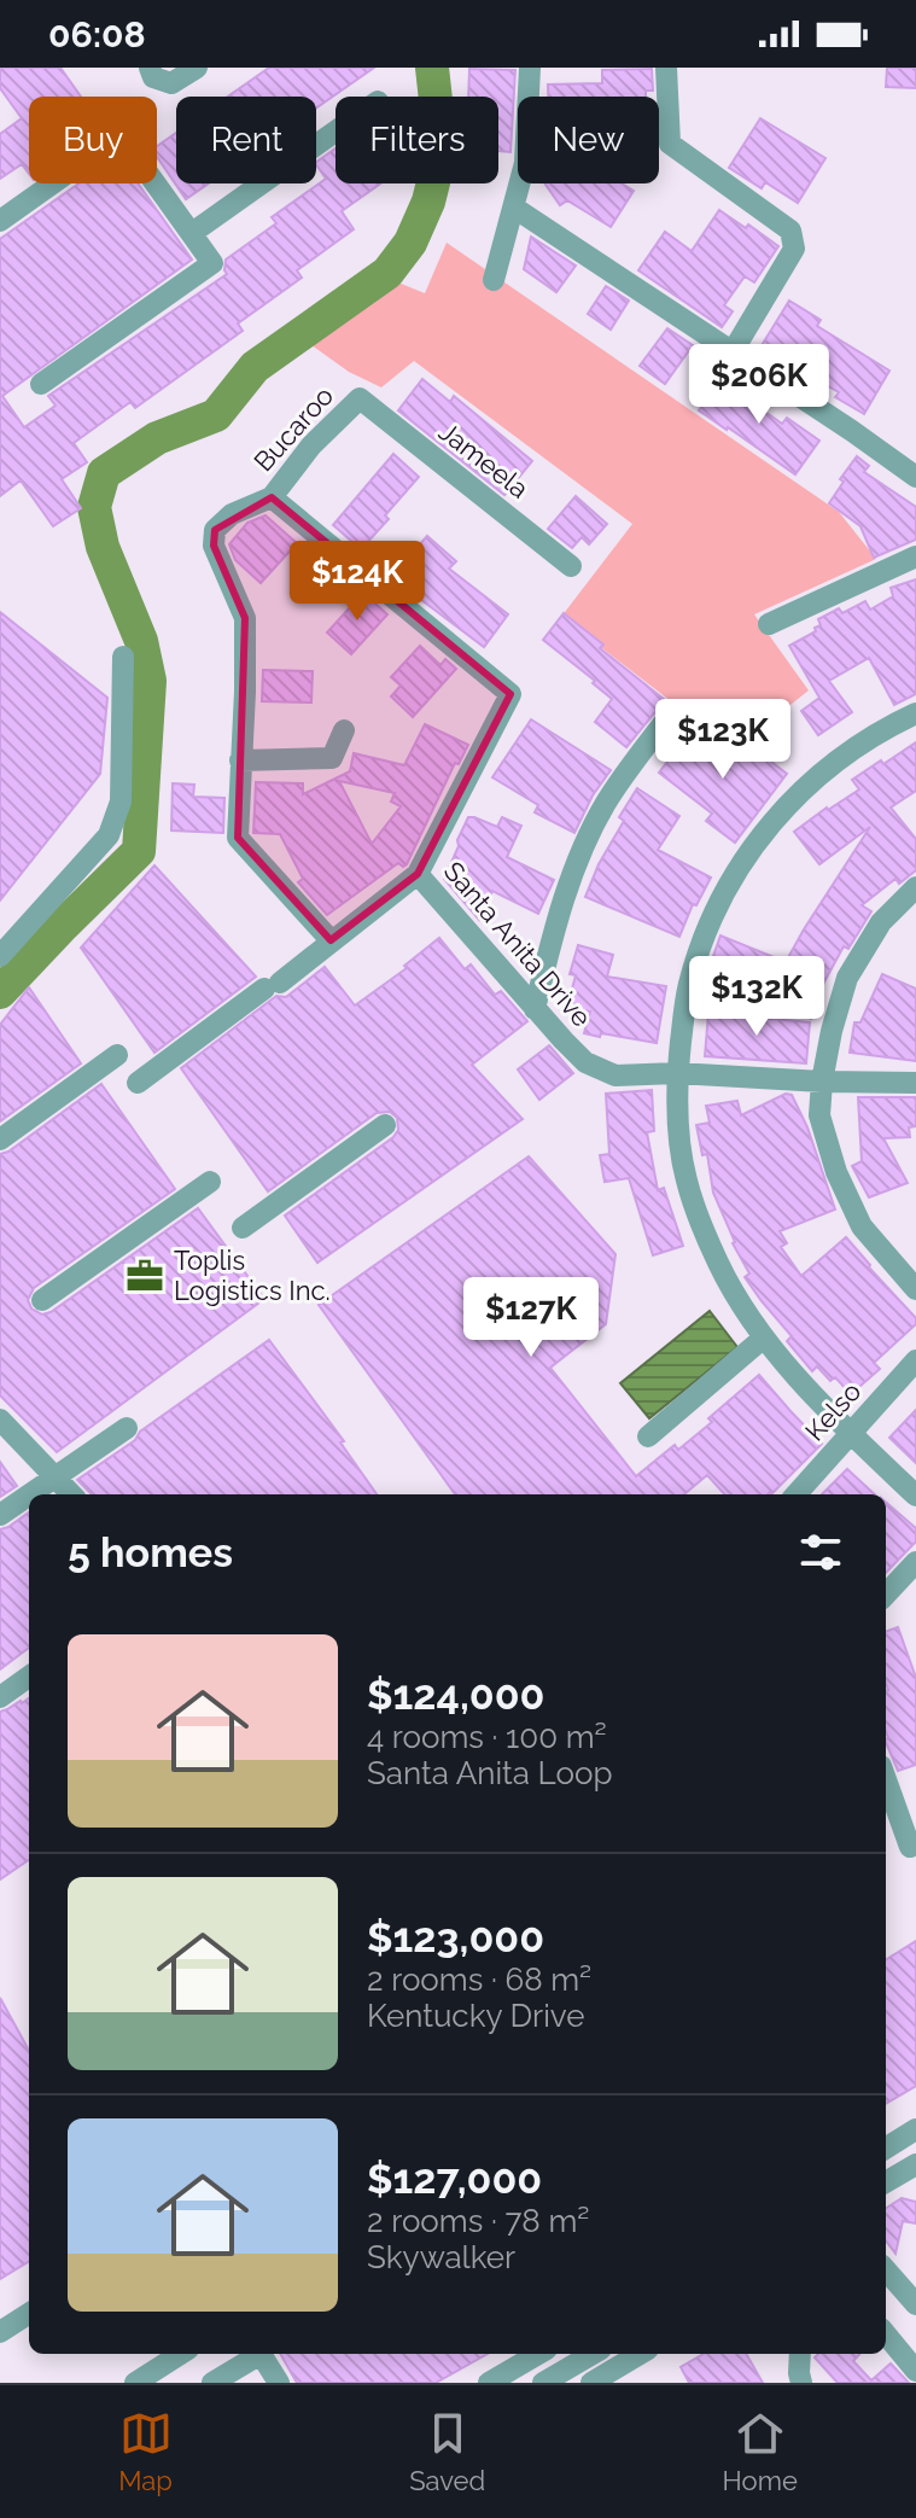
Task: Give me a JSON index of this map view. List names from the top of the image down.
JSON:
{
  "streets": {
    "street": [
      "Bucaroo",
      "Jameela",
      "Santa Anita Drive",
      "Kelso"
    ]
  },
  "crossings": [
    ["Bucaroo", "Jameela"]
  ],
  "places": {
    "office": ["Toplis Logistics Inc."]
  },
  "page": {
    "status": "06:08",
    "chip": [
      "Buy",
      "Rent",
      "Filters",
      "New"
    ],
    "price": [
      "$206K",
      "$124K",
      "$123K",
      "$132K",
      "$127K"
    ],
    "heading": "5 homes",
    "list": [
      {
        "name": "$124,000",
        "note": "4 rooms · 100 m² · Santa Anita Loop"
      },
      {
        "name": "$123,000",
        "note": "2 rooms · 68 m² · Kentucky Drive"
      },
      {
        "name": "$127,000",
        "note": "2 rooms · 78 m² · Skywalker"
      }
    ],
    "tabs": ["Map", "Saved", "Home"]
  }
}
